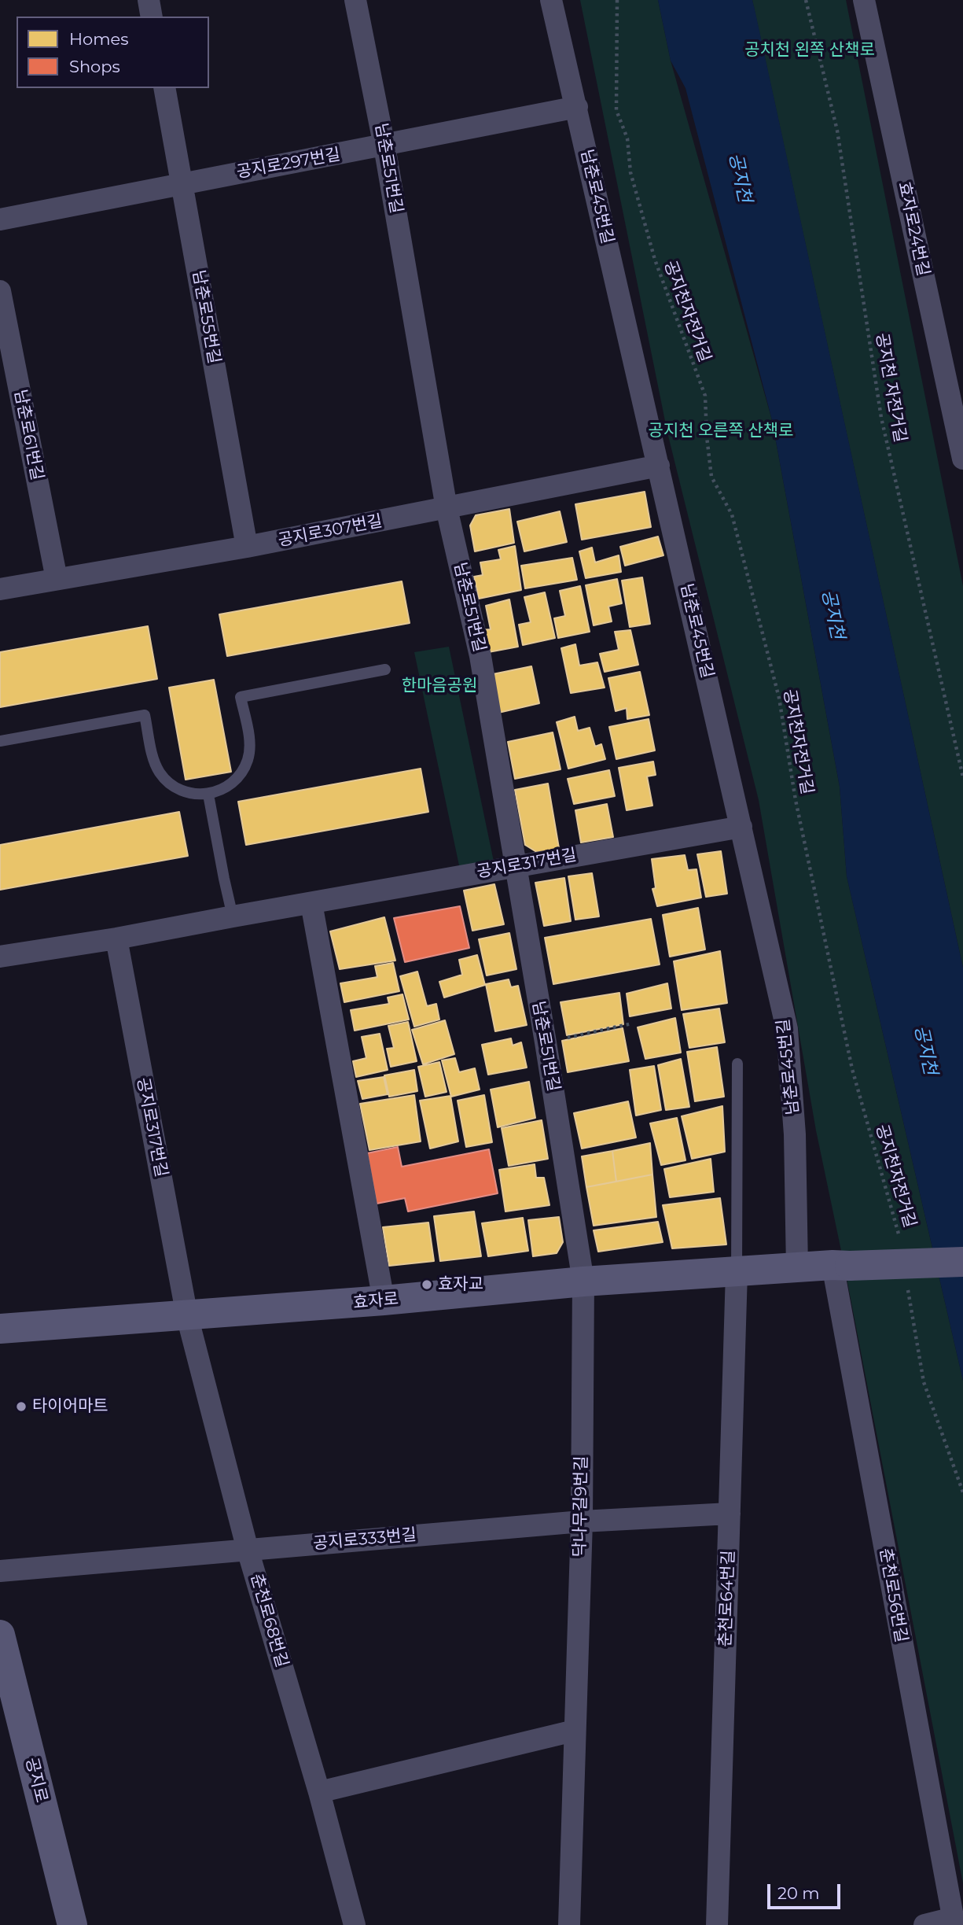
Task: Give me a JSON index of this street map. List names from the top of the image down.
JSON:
{
  "streets": {
    "street": [
      "공지로297번길",
      "남춘로51번길",
      "남춘로45번길",
      "효자로24번길",
      "남춘로55번길",
      "남춘로61번길",
      "공지로307번길",
      "공지로317번길",
      "효자로",
      "닥나무길9번길",
      "공지로333번길",
      "춘천로56번길",
      "춘천로64번길",
      "춘천로68번길",
      "공지로"
    ],
    "path": ["공지천자전거길", "공지천 자전거길"]
  },
  "crossings": [
    ["공지로297번길", "남춘로51번길"],
    ["공지로297번길", "남춘로45번길"],
    ["공지로297번길", "남춘로55번길"],
    ["남춘로51번길", "공지로307번길"],
    ["남춘로51번길", "공지로317번길"],
    ["남춘로51번길", "효자로"],
    ["남춘로51번길", "닥나무길9번길"],
    ["남춘로45번길", "공지로307번길"],
    ["남춘로45번길", "공지로317번길"],
    ["남춘로45번길", "효자로"],
    ["남춘로55번길", "공지로307번길"],
    ["남춘로61번길", "공지로307번길"],
    ["공지로317번길", "효자로"],
    ["공지로317번길", "춘천로68번길"],
    ["효자로", "닥나무길9번길"],
    ["효자로", "춘천로56번길"],
    ["효자로", "춘천로64번길"],
    ["효자로", "춘천로68번길"],
    ["닥나무길9번길", "공지로333번길"],
    ["공지로333번길", "춘천로64번길"],
    ["공지로333번길", "춘천로68번길"]
  ],
  "water": ["공지천"],
  "parks": ["공치천 왼쪽 산책로", "공지천 오른쪽 산책로", "한마음공원"],
  "places": ["효자교", "타이어마트"],
  "legend": ["Homes", "Shops"],
  "scale_bar": "20 m"
}
